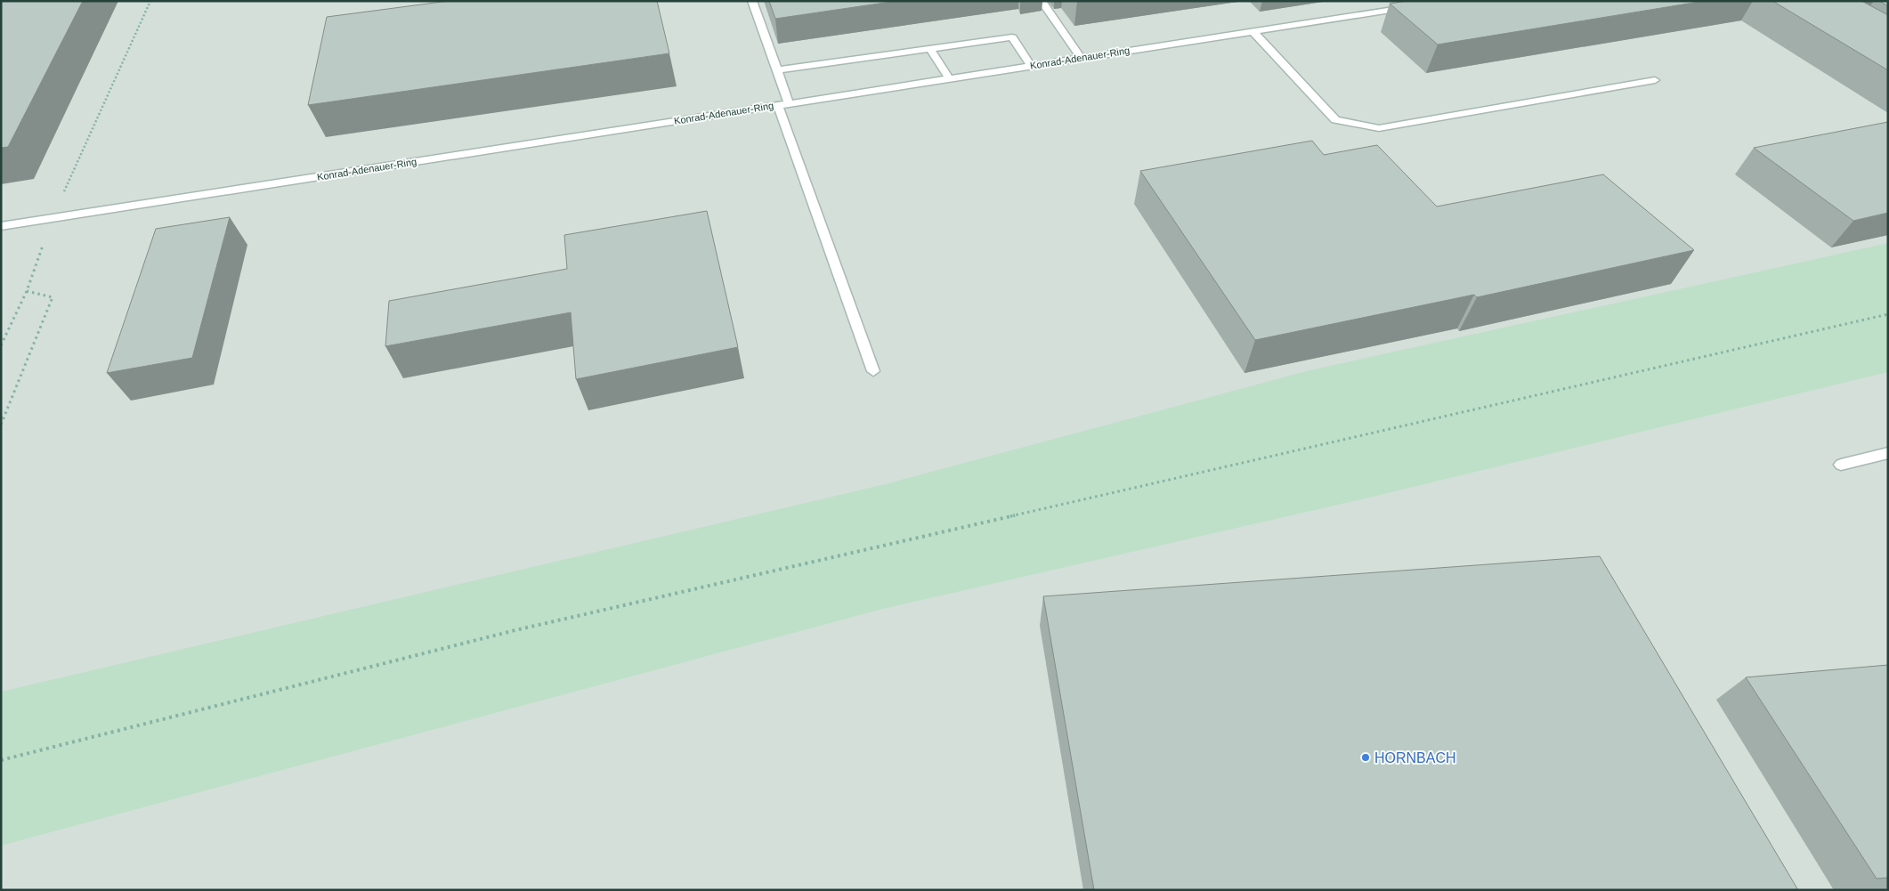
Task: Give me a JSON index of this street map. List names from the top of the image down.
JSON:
{
  "streets": {
    "street": ["Konrad-Adenauer-Ring"]
  },
  "places": ["HORNBACH"]
}
